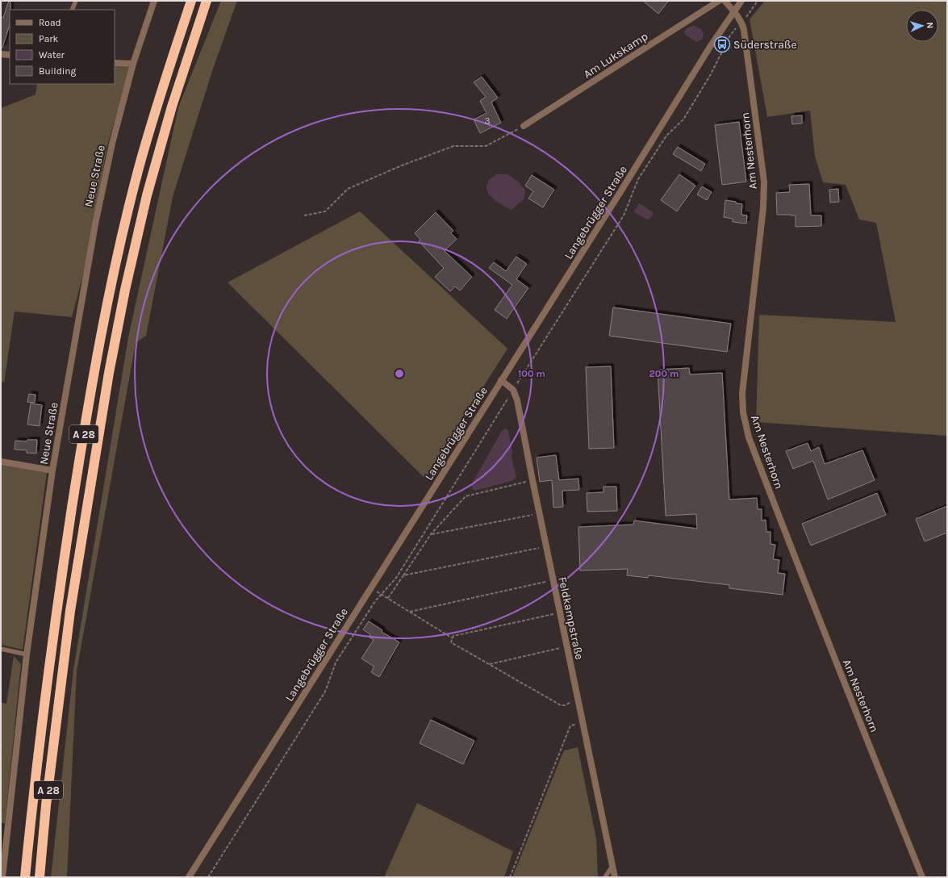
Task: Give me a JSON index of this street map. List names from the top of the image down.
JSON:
{
  "streets": {
    "highway": ["A 28"],
    "street": [
      "Am Lukskamp",
      "Am Nesterhorn",
      "Neue Straße",
      "Langebrügger Straße",
      "Feldkampstraße"
    ]
  },
  "crossings": [
    ["Am Nesterhorn", "Langebrügger Straße"]
  ],
  "places": {
    "bus stop": ["Süderstraße"]
  },
  "house_numbers": ["3"],
  "legend": [
    "Road",
    "Park",
    "Water",
    "Building"
  ],
  "north": "right",
  "rings": ["100 m", "200 m"]
}
